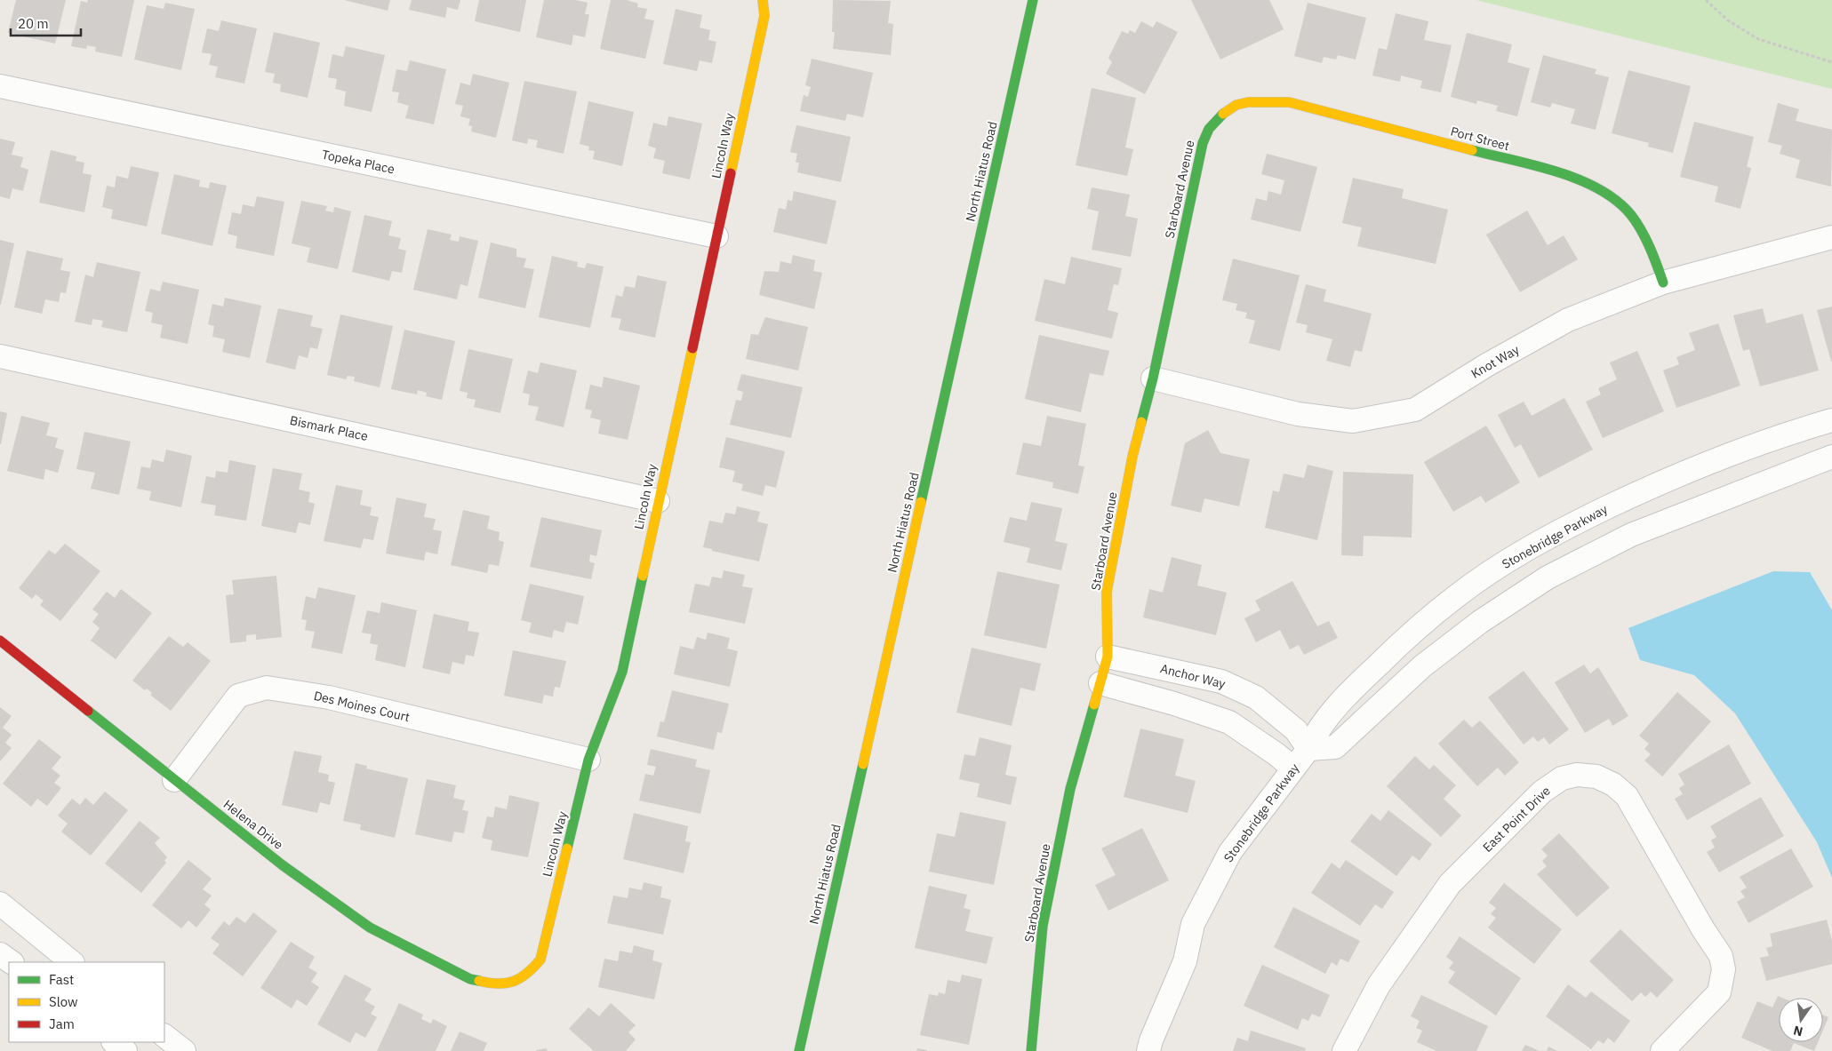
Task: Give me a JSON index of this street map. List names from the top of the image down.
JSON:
{
  "streets": {
    "street": [
      "Port Street",
      "Lincoln Way",
      "Topeka Place",
      "North Hiatus Road",
      "Starboard Avenue",
      "Knot Way",
      "Bismark Place",
      "Stonebridge Parkway",
      "Anchor Way",
      "Des Moines Court",
      "East Point Drive",
      "Helena Drive"
    ]
  },
  "crossings": [
    ["Port Street", "Starboard Avenue"],
    ["Port Street", "Knot Way"],
    ["Lincoln Way", "Topeka Place"],
    ["Lincoln Way", "Bismark Place"],
    ["Lincoln Way", "Des Moines Court"],
    ["Lincoln Way", "Helena Drive"],
    ["Starboard Avenue", "Knot Way"],
    ["Starboard Avenue", "Anchor Way"],
    ["Stonebridge Parkway", "Anchor Way"],
    ["Des Moines Court", "Helena Drive"]
  ],
  "legend": ["Fast", "Slow", "Jam"],
  "scale_bar": "20 m",
  "north": "bottom"
}
